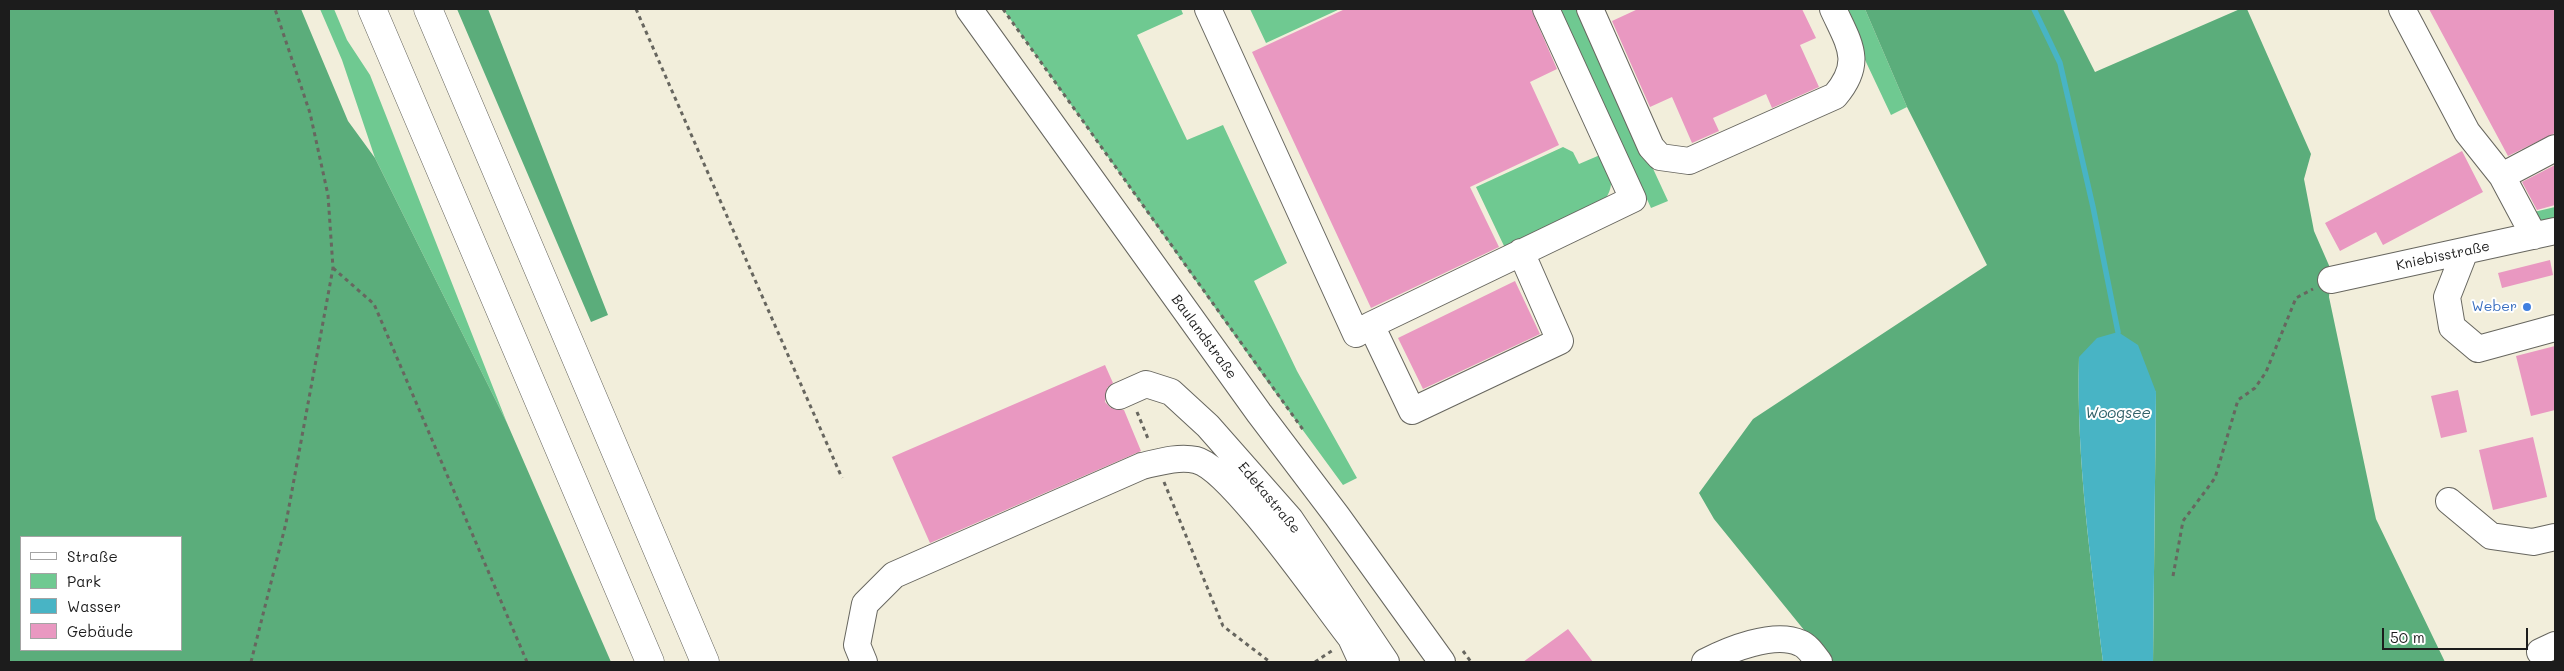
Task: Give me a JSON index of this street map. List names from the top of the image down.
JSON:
{
  "streets": {
    "street": ["Kniebisstraße", "Baulandstraße", "Edekastraße"]
  },
  "water": ["Woogsee"],
  "places": ["Weber"],
  "legend": [
    "Straße",
    "Park",
    "Wasser",
    "Gebäude"
  ],
  "scale_bar": "50 m"
}
